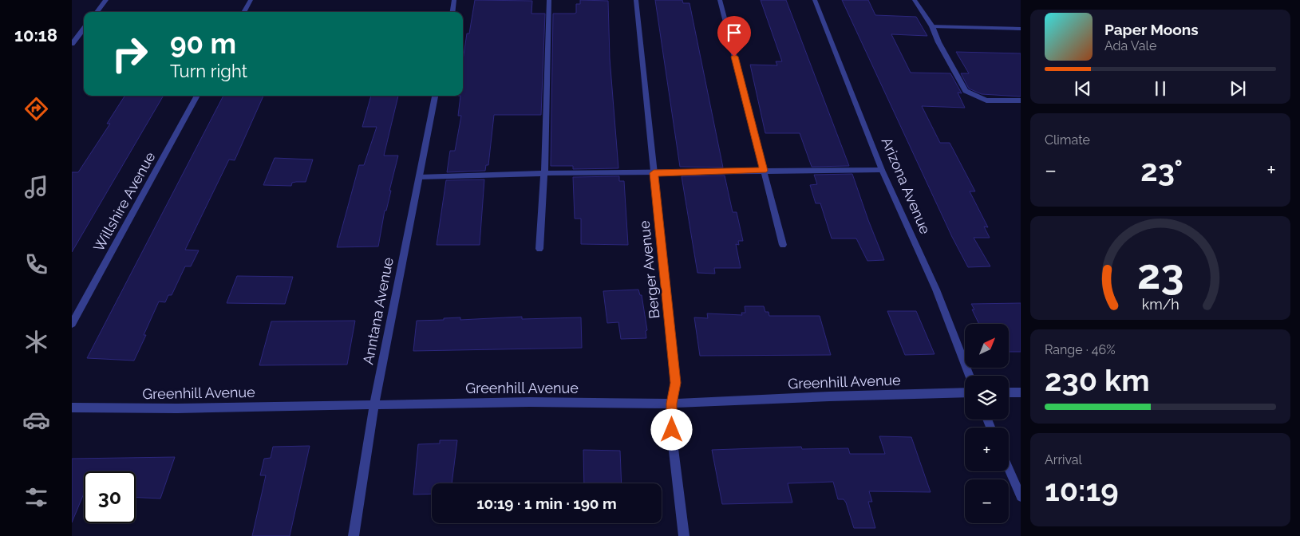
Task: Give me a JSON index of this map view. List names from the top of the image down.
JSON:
{
  "streets": {
    "street": [
      "Arizona Avenue",
      "Willshire Avenue",
      "Berger Avenue",
      "Anntana Avenue",
      "Greenhill Avenue"
    ]
  },
  "crossings": [
    ["Berger Avenue", "Greenhill Avenue"],
    ["Anntana Avenue", "Greenhill Avenue"]
  ],
  "north": "top right",
  "page": {
    "tabs": "10:18",
    "turn": ["90 m", "Turn right"],
    "song": ["Paper Moons", "Ada Vale"],
    "tile": [
      "Climate",
      ["Range · 46%", "230 km"],
      ["Arrival", "10:19"]
    ],
    "heat": ["−", "23°", "+"],
    "map_buttons": ["+", "−"],
    "limit": "30",
    "trip": "10:19 · 1 min · 190 m",
    "gauge": ["23", "km/h"]
  }
}
